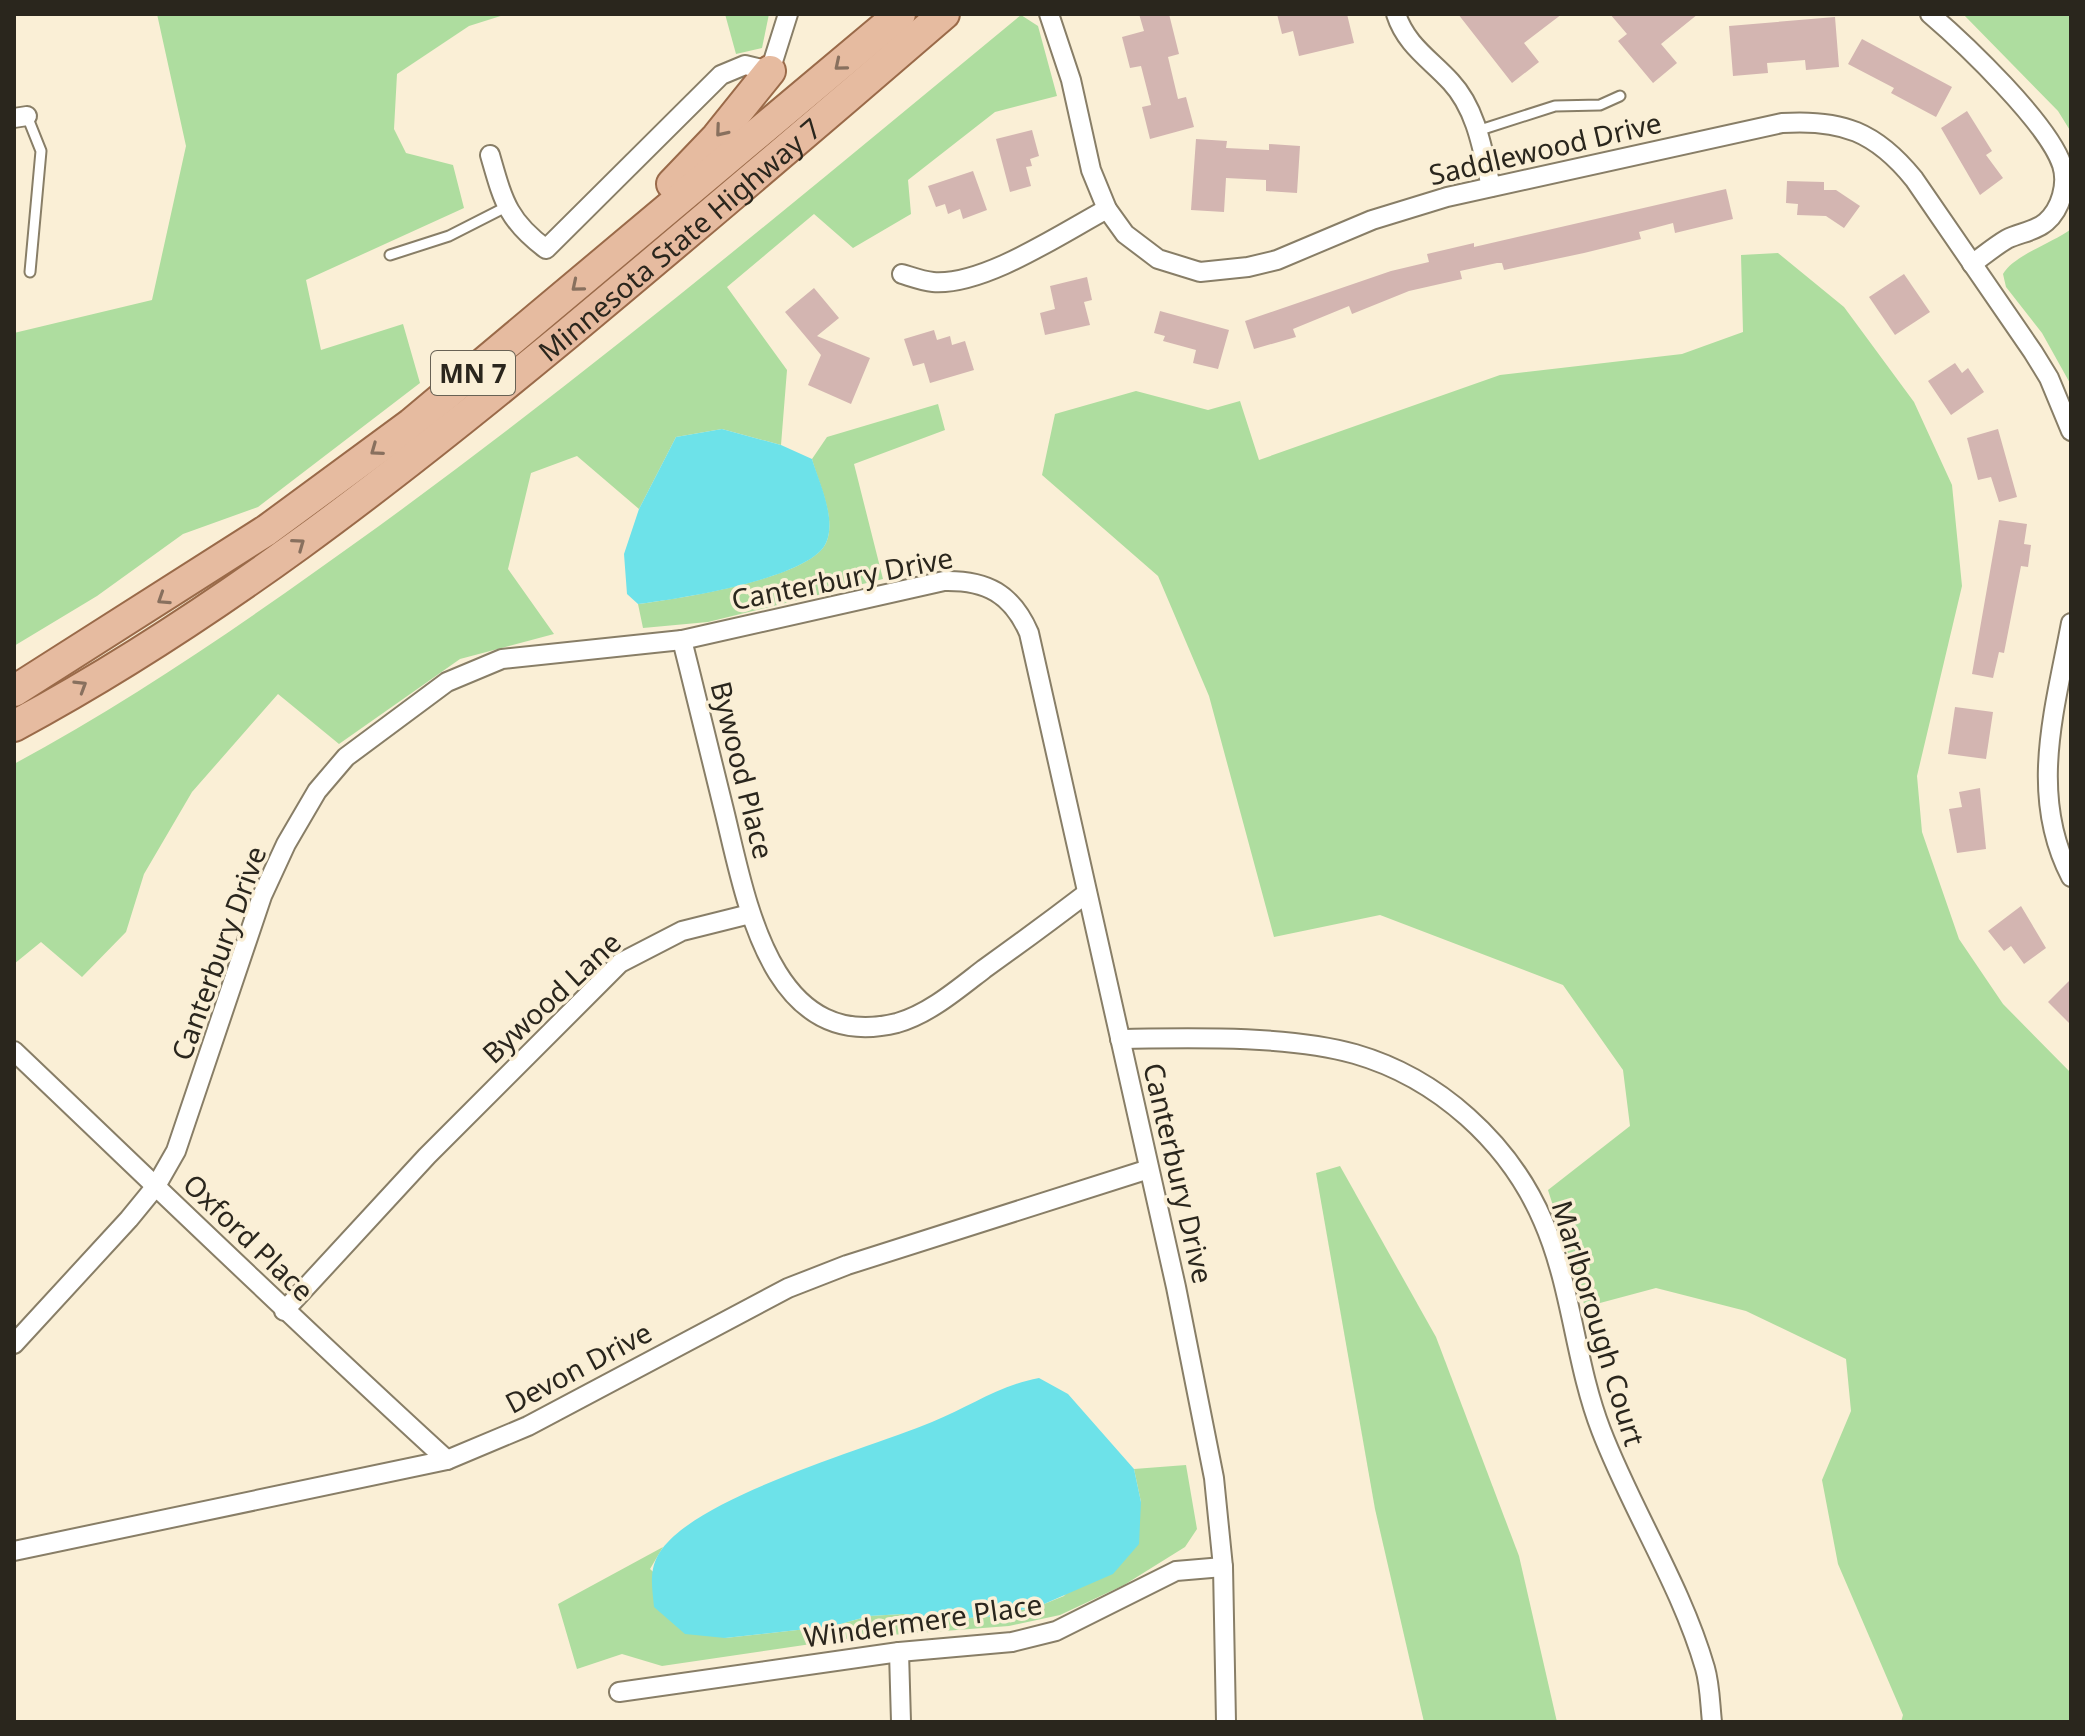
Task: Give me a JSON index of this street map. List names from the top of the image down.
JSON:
{
  "streets": {
    "main road": ["Minnesota State Highway 7", "MN 7"],
    "street": [
      "Saddlewood Drive",
      "Canterbury Drive",
      "Bywood Place",
      "Bywood Lane",
      "Oxford Place",
      "Marlborough Court",
      "Devon Drive",
      "Windermere Place"
    ]
  },
  "crossings": [
    ["Canterbury Drive", "Bywood Place"],
    ["Canterbury Drive", "Oxford Place"],
    ["Canterbury Drive", "Marlborough Court"],
    ["Canterbury Drive", "Devon Drive"],
    ["Canterbury Drive", "Windermere Place"],
    ["Bywood Place", "Bywood Lane"],
    ["Bywood Lane", "Oxford Place"],
    ["Oxford Place", "Devon Drive"]
  ]
}
